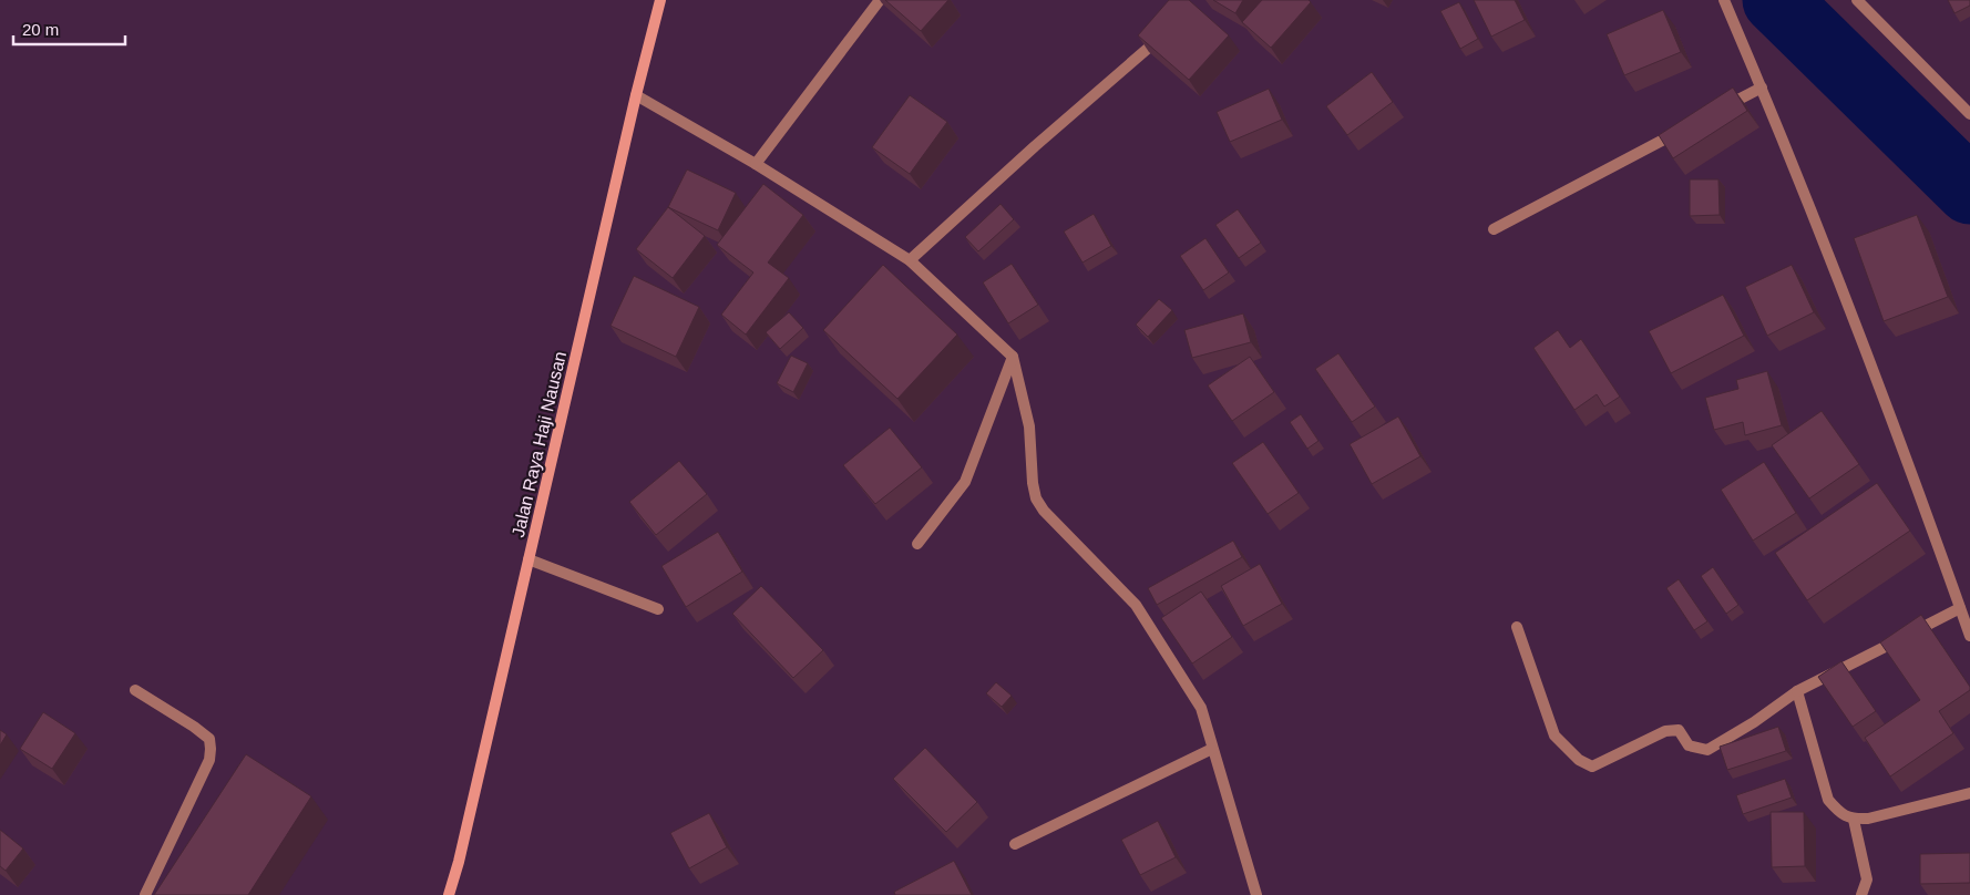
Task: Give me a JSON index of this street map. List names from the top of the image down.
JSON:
{
  "streets": {
    "main road": ["Jalan Raya Haji Nausan"]
  },
  "scale_bar": "20 m"
}
